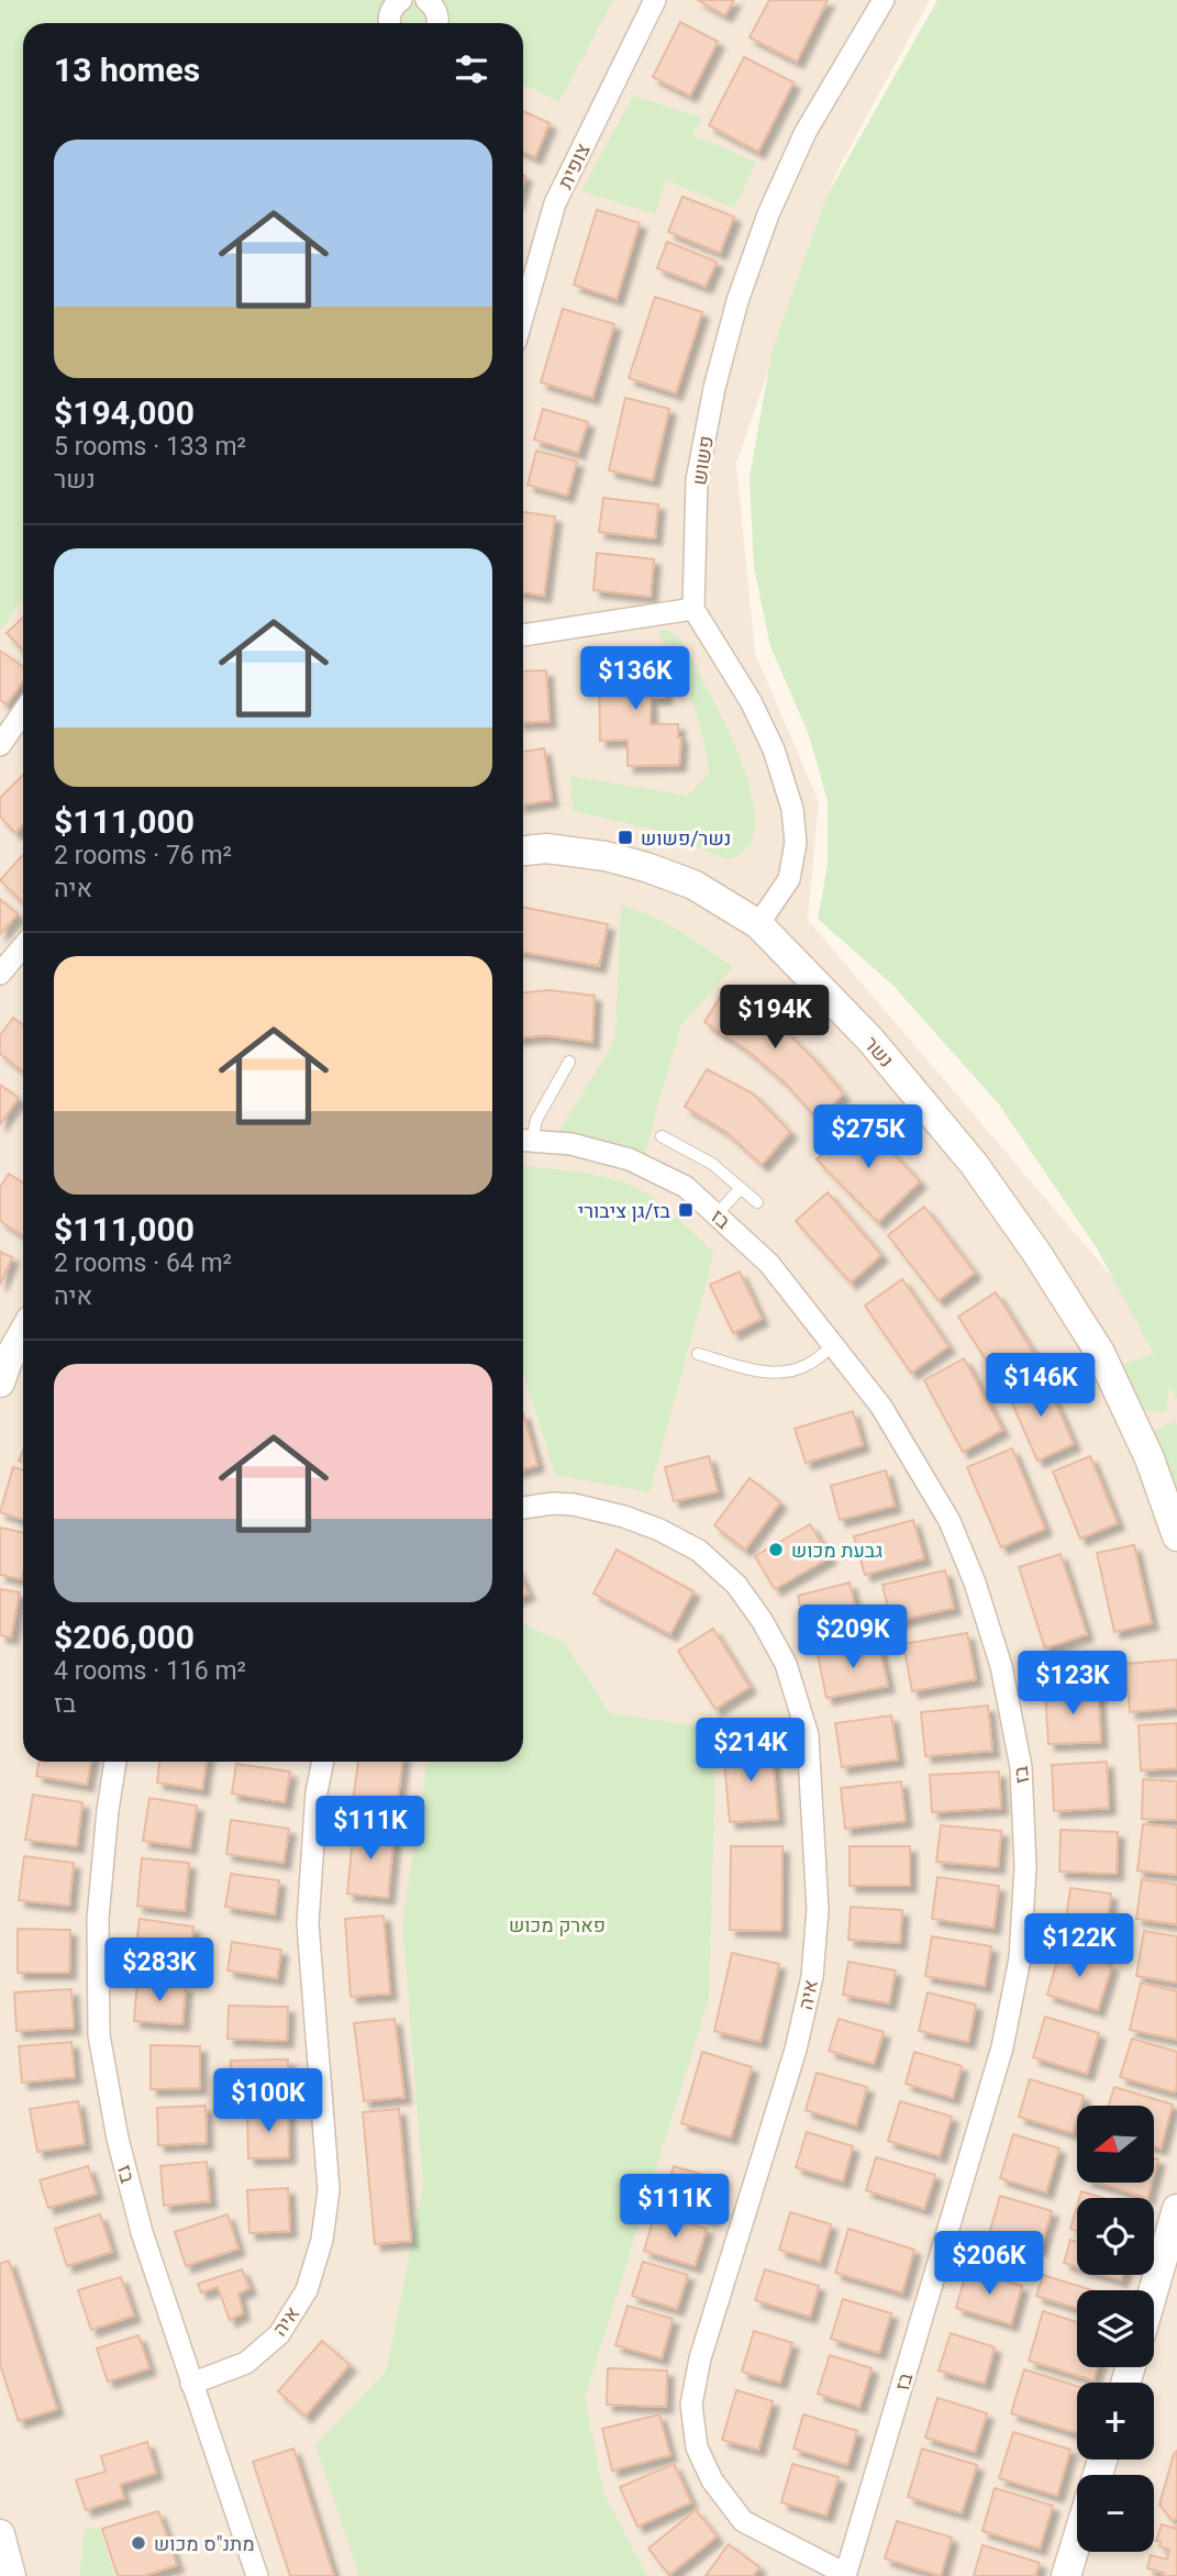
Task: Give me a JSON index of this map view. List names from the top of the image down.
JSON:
{
  "streets": {
    "street": [
      "צופית",
      "פשוש",
      "נשר",
      "בז",
      "איה"
    ]
  },
  "crossings": [
    ["בז", "איה"]
  ],
  "parks": ["פארק מכוש"],
  "places": {
    "transit": ["נשר/פשוש", "בז/גן ציבורי"],
    "other": ["גבעת מכוש", "מתנ\"ס מכוש"]
  },
  "north": "left",
  "page": {
    "heading": "13 homes",
    "list": [
      {
        "name": "$194,000",
        "note": "5 rooms · 133 m² · נשר"
      },
      {
        "name": "$111,000",
        "note": "2 rooms · 76 m² · איה"
      },
      {
        "name": "$111,000",
        "note": "2 rooms · 64 m² · איה"
      },
      {
        "name": "$206,000",
        "note": "4 rooms · 116 m² · בז"
      }
    ],
    "price": [
      "$136K",
      "$194K",
      "$275K",
      "$146K",
      "$209K",
      "$123K",
      "$214K",
      "$111K",
      "$122K",
      "$283K",
      "$100K",
      "$111K",
      "$206K"
    ],
    "map_buttons": ["+", "−"]
  }
}
